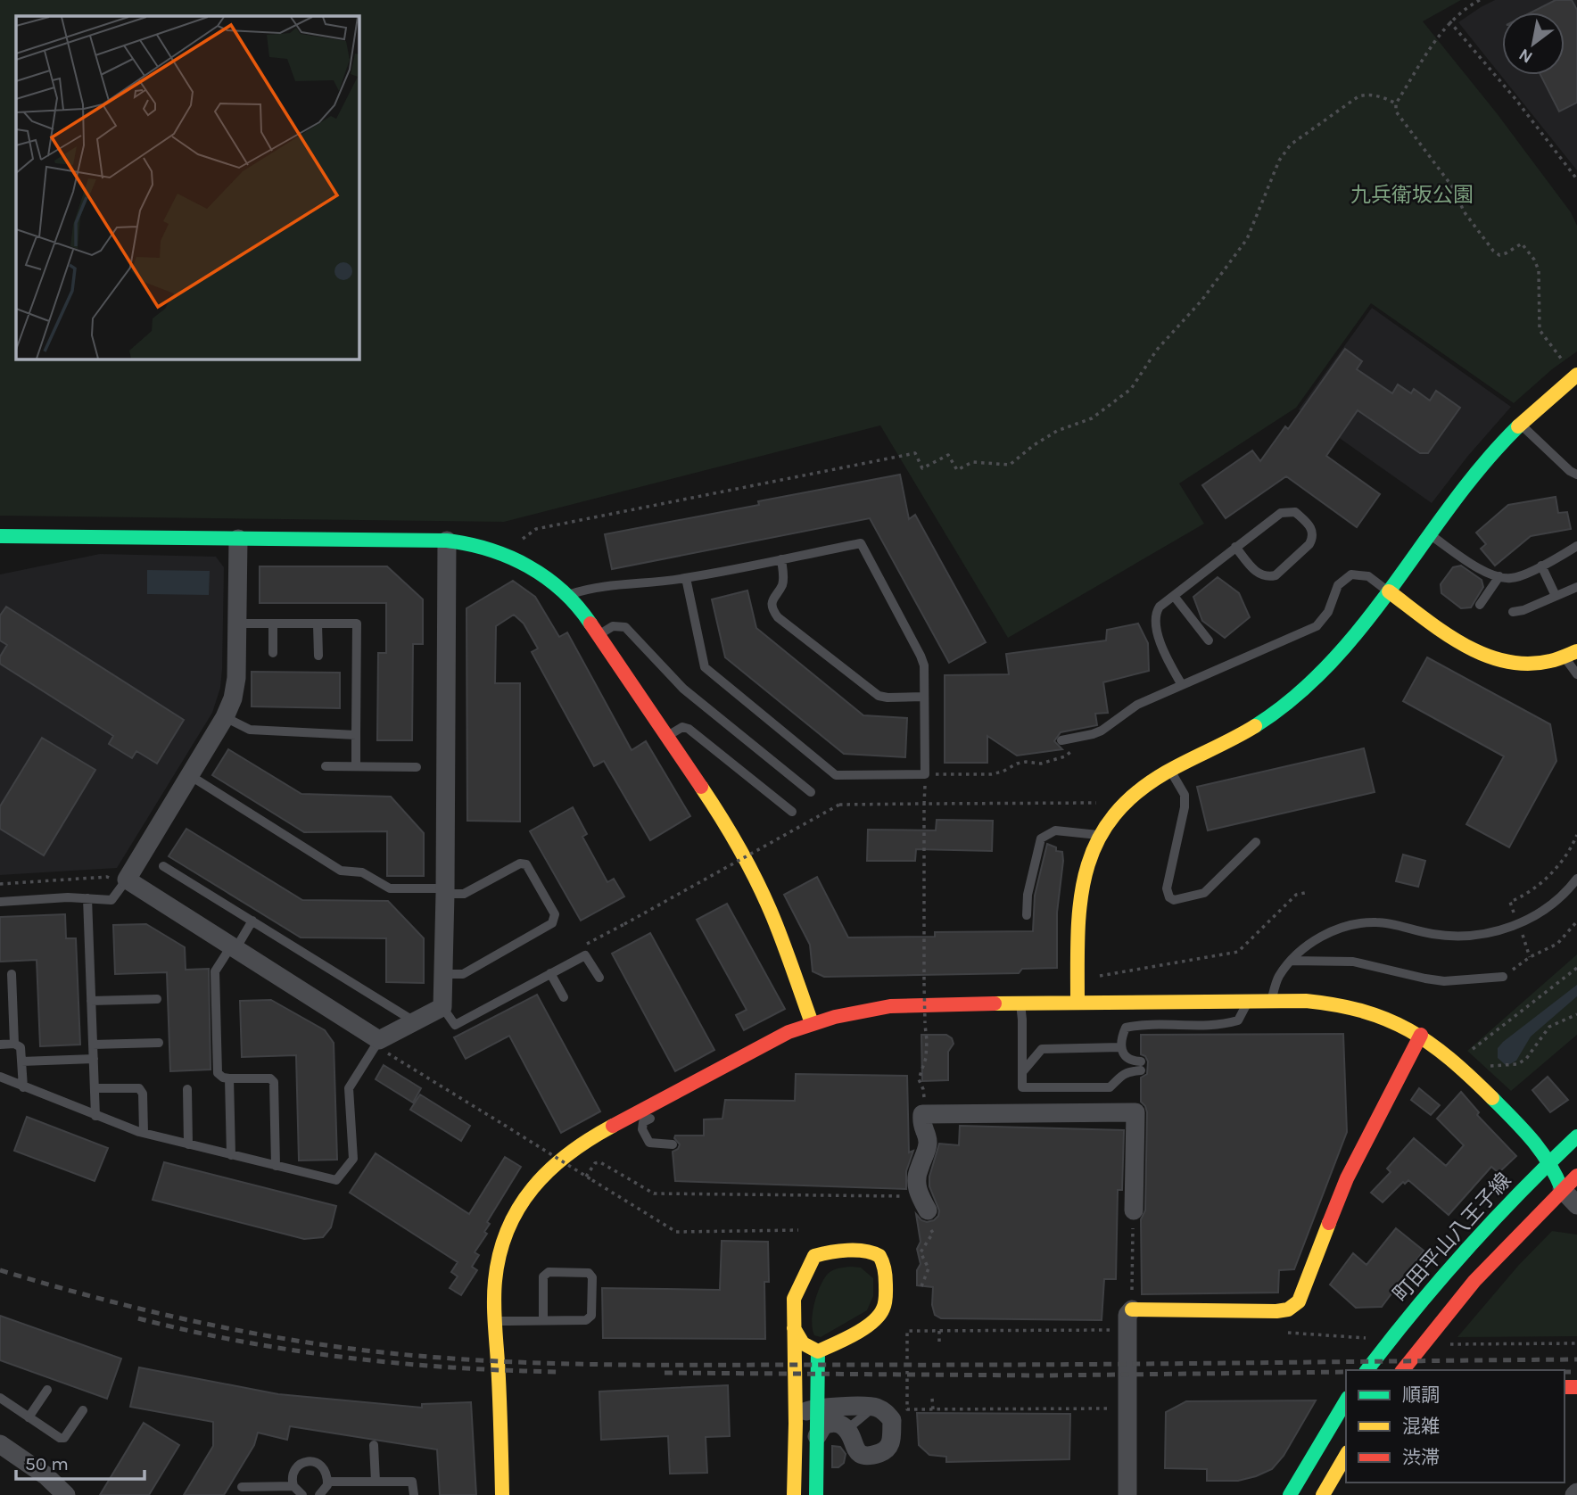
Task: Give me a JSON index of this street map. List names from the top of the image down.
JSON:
{
  "streets": {
    "street": ["町田平山八王子線"]
  },
  "parks": ["九兵衛坂公園"],
  "legend": ["順調", "混雑", "渋滞"],
  "scale_bar": "50 m",
  "north": "bottom left"
}
